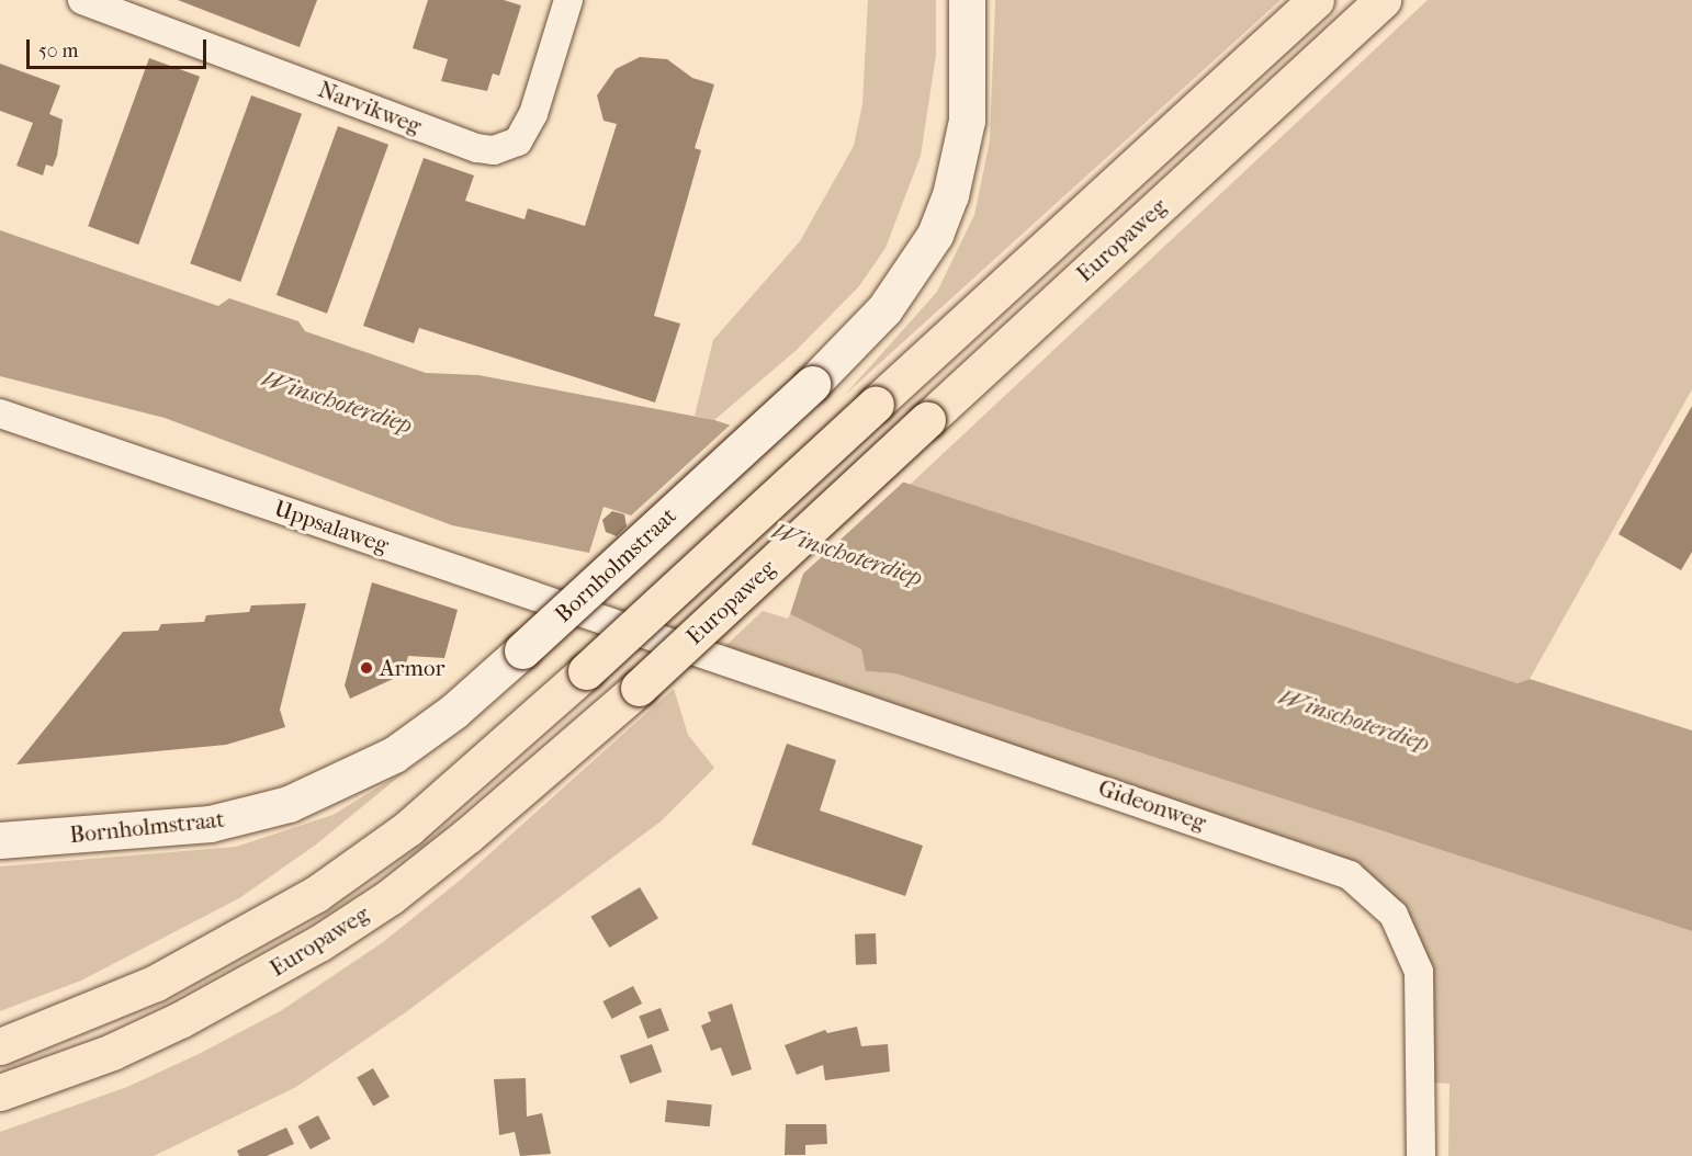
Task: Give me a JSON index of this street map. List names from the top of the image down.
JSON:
{
  "streets": {
    "highway": ["Europaweg"],
    "street": [
      "Narvikweg",
      "Uppsalaweg",
      "Bornholmstraat",
      "Gideonweg"
    ]
  },
  "crossings": [
    ["Uppsalaweg", "Gideonweg"]
  ],
  "water": ["Winschoterdiep"],
  "places": ["Armor"],
  "scale_bar": "50 m"
}
